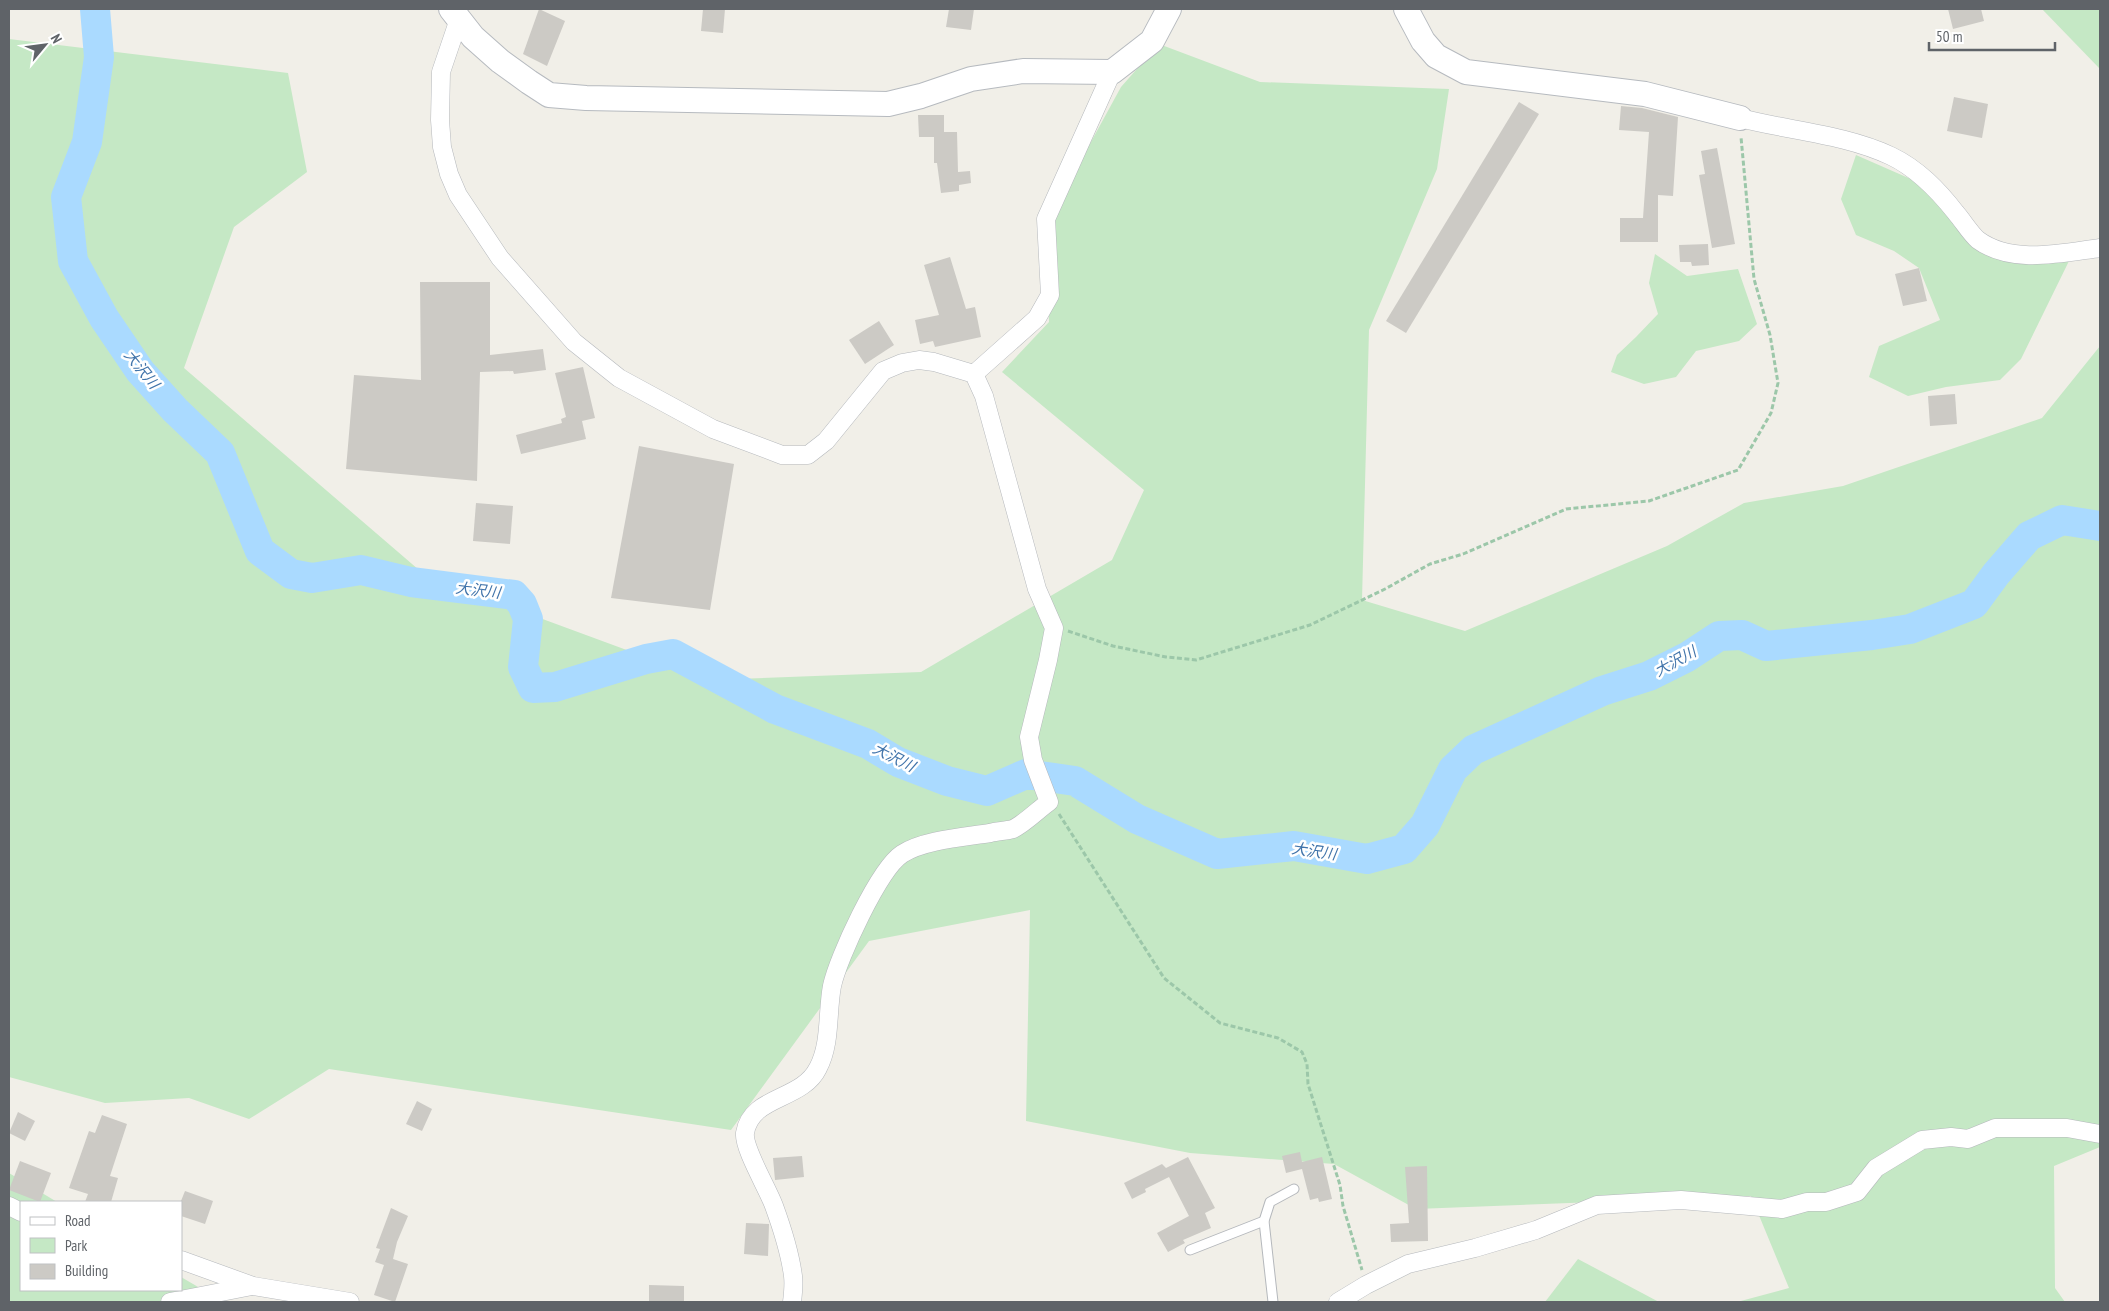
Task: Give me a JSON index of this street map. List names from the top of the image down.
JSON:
{
  "water": ["大沢川"],
  "legend": ["Road", "Park", "Building"],
  "scale_bar": "50 m",
  "north": "top right"
}
